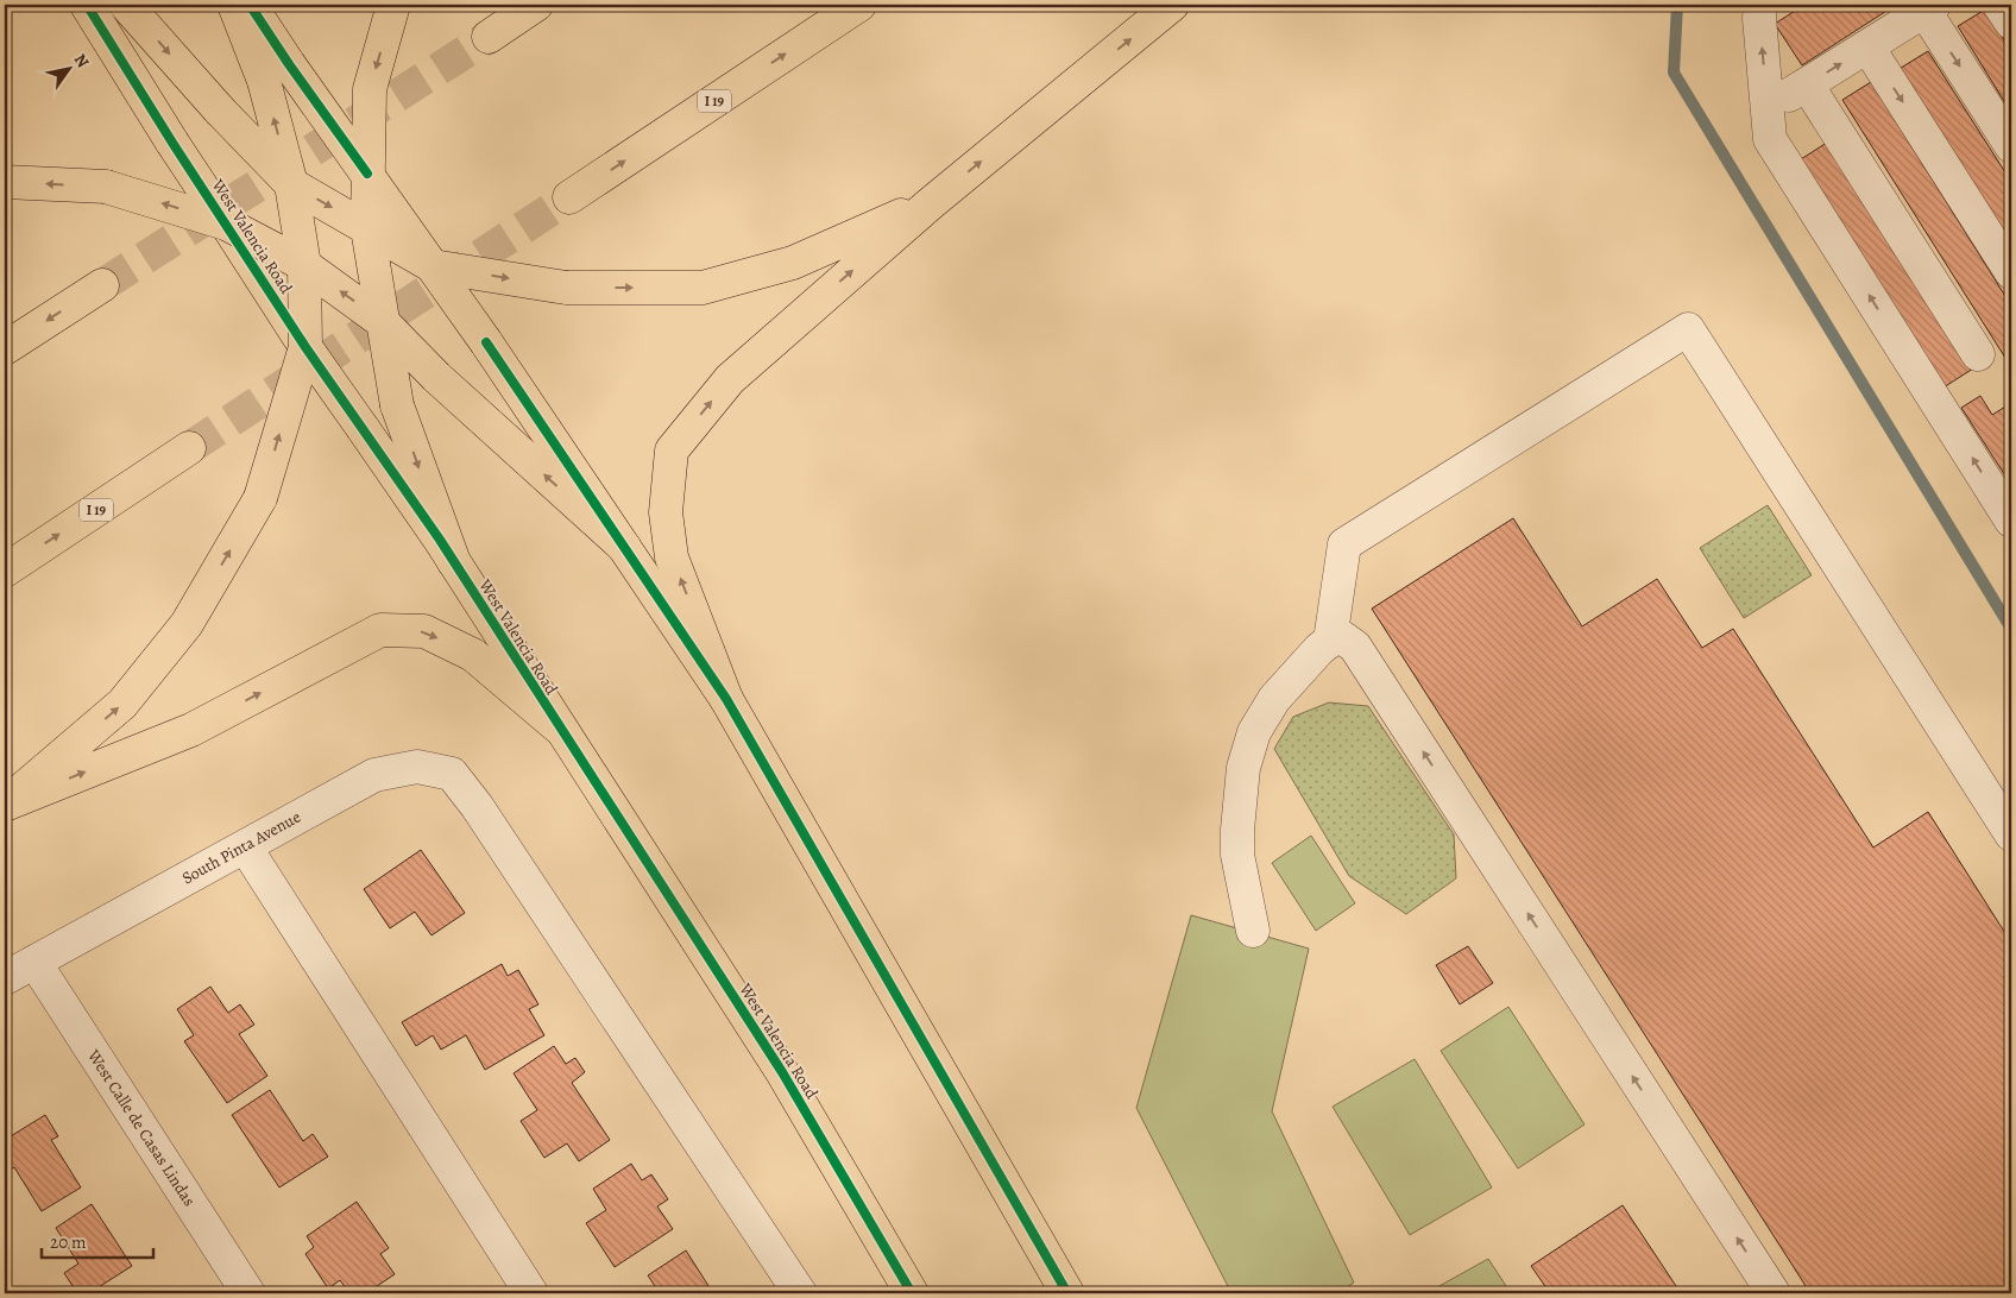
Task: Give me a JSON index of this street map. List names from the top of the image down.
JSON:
{
  "streets": {
    "main road": ["I 19", "West Valencia Road"],
    "street": ["South Pinta Avenue", "West Calle de Casas Lindas"]
  },
  "crossings": [
    ["South Pinta Avenue", "West Calle de Casas Lindas"]
  ],
  "scale_bar": "20 m",
  "north": "top right"
}
